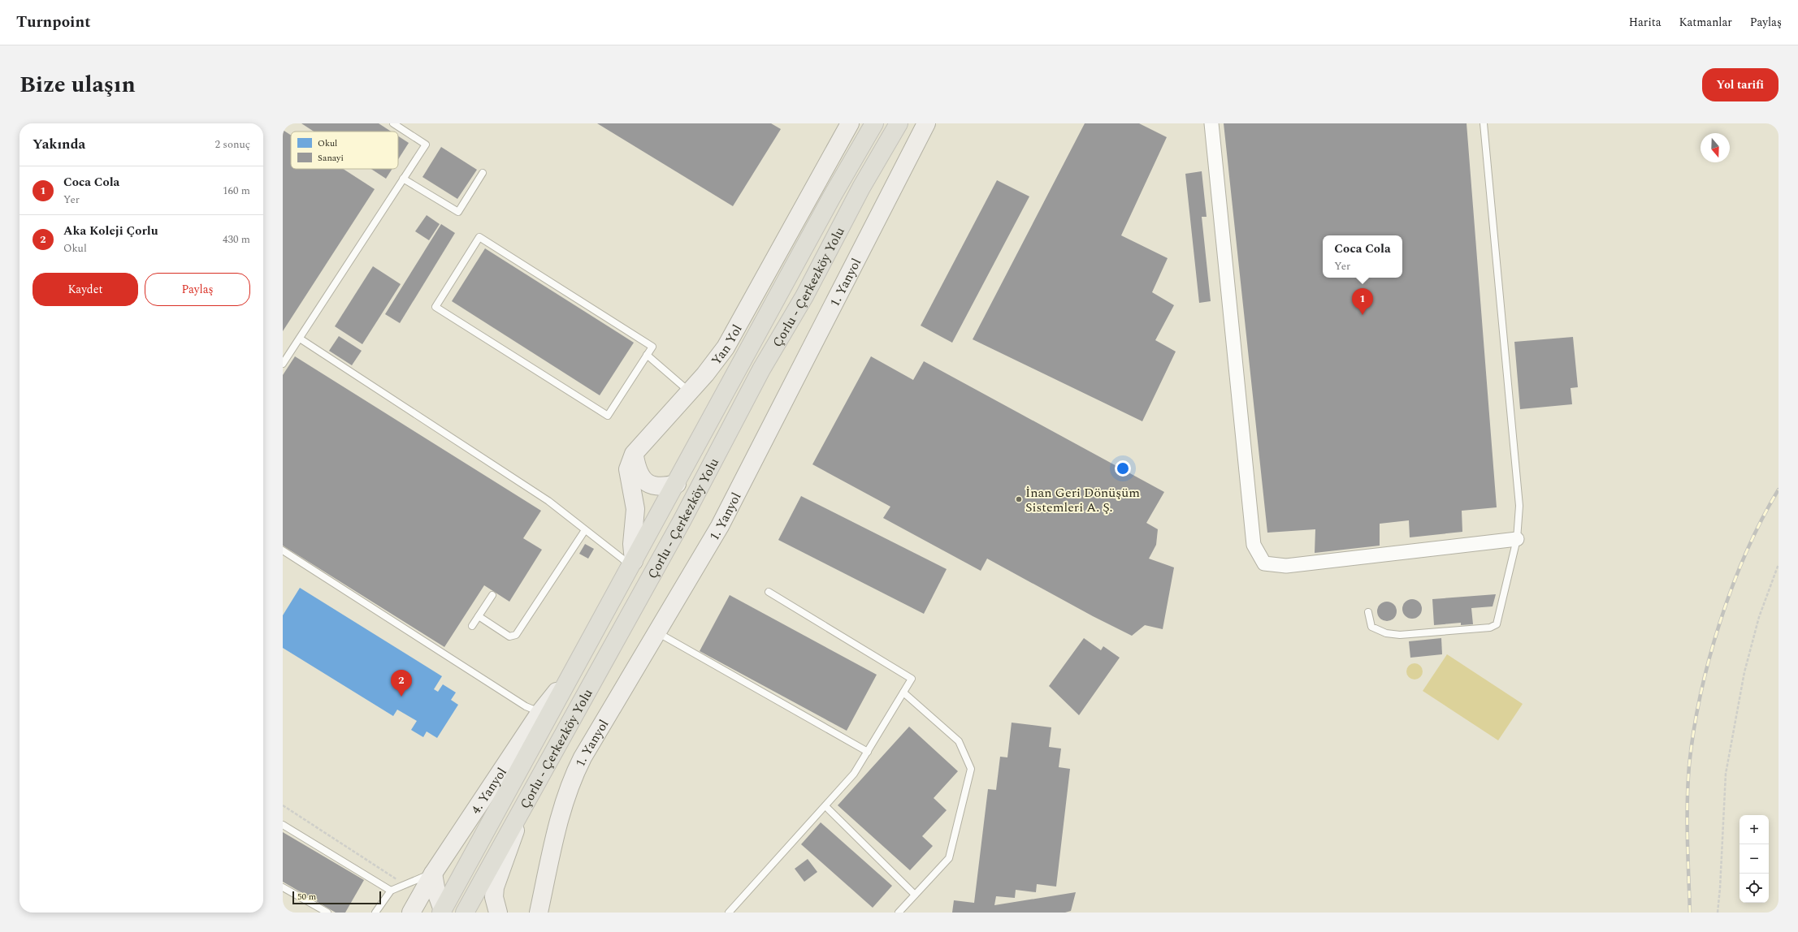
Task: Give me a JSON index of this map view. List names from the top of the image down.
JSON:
{
  "streets": {
    "main road": [
      "1. Yanyol",
      "Çorlu - Çerkezköy Yolu",
      "Yan Yol",
      "4. Yanyol"
    ]
  },
  "crossings": [
    ["Çorlu - Çerkezköy Yolu", "Yan Yol"],
    ["Çorlu - Çerkezköy Yolu", "4. Yanyol"]
  ],
  "places": ["İnan Geri Dönüşüm Sistemleri A. Ş."],
  "legend": ["Okul", "Sanayi"],
  "scale_bar": "50 m",
  "north": "bottom",
  "page": {
    "header": "Turnpoint",
    "nav": ["Harita", "Katmanlar", "Paylaş"],
    "title": "Bize ulaşın",
    "buttons": [
      "Yol tarifi",
      ["Kaydet", "Paylaş"]
    ],
    "heading": ["Yakında", "2 sonuç"],
    "list": [
      {
        "mark": "1",
        "name": "Coca Cola",
        "note": "Yer",
        "value": "160 m"
      },
      {
        "mark": "2",
        "name": "Aka Koleji Çorlu",
        "note": "Okul",
        "value": "430 m"
      }
    ],
    "popup": ["Coca Cola", "Yer"],
    "pins": ["1", "2"],
    "map_buttons": ["+", "−"],
    "scale": "50 m"
  }
}
